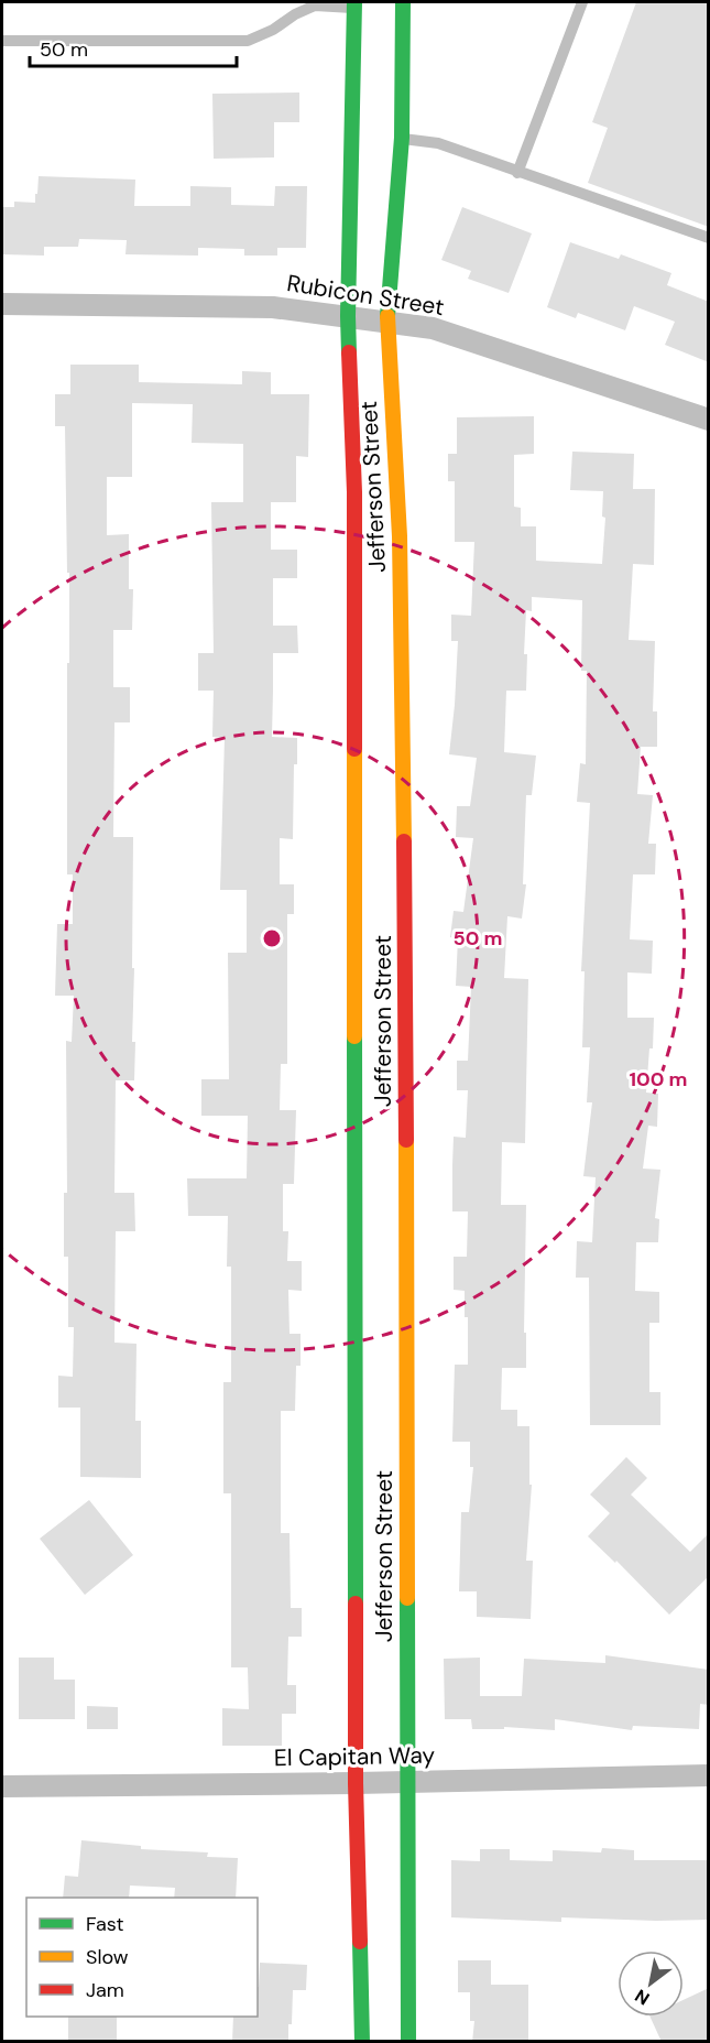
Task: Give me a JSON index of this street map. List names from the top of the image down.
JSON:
{
  "streets": {
    "main road": ["Jefferson Street"],
    "street": ["Rubicon Street", "El Capitan Way"]
  },
  "crossings": [
    ["Rubicon Street", "Jefferson Street"],
    ["Jefferson Street", "El Capitan Way"]
  ],
  "legend": ["Fast", "Slow", "Jam"],
  "scale_bar": "50 m",
  "north": "bottom left",
  "rings": ["50 m", "100 m"]
}
